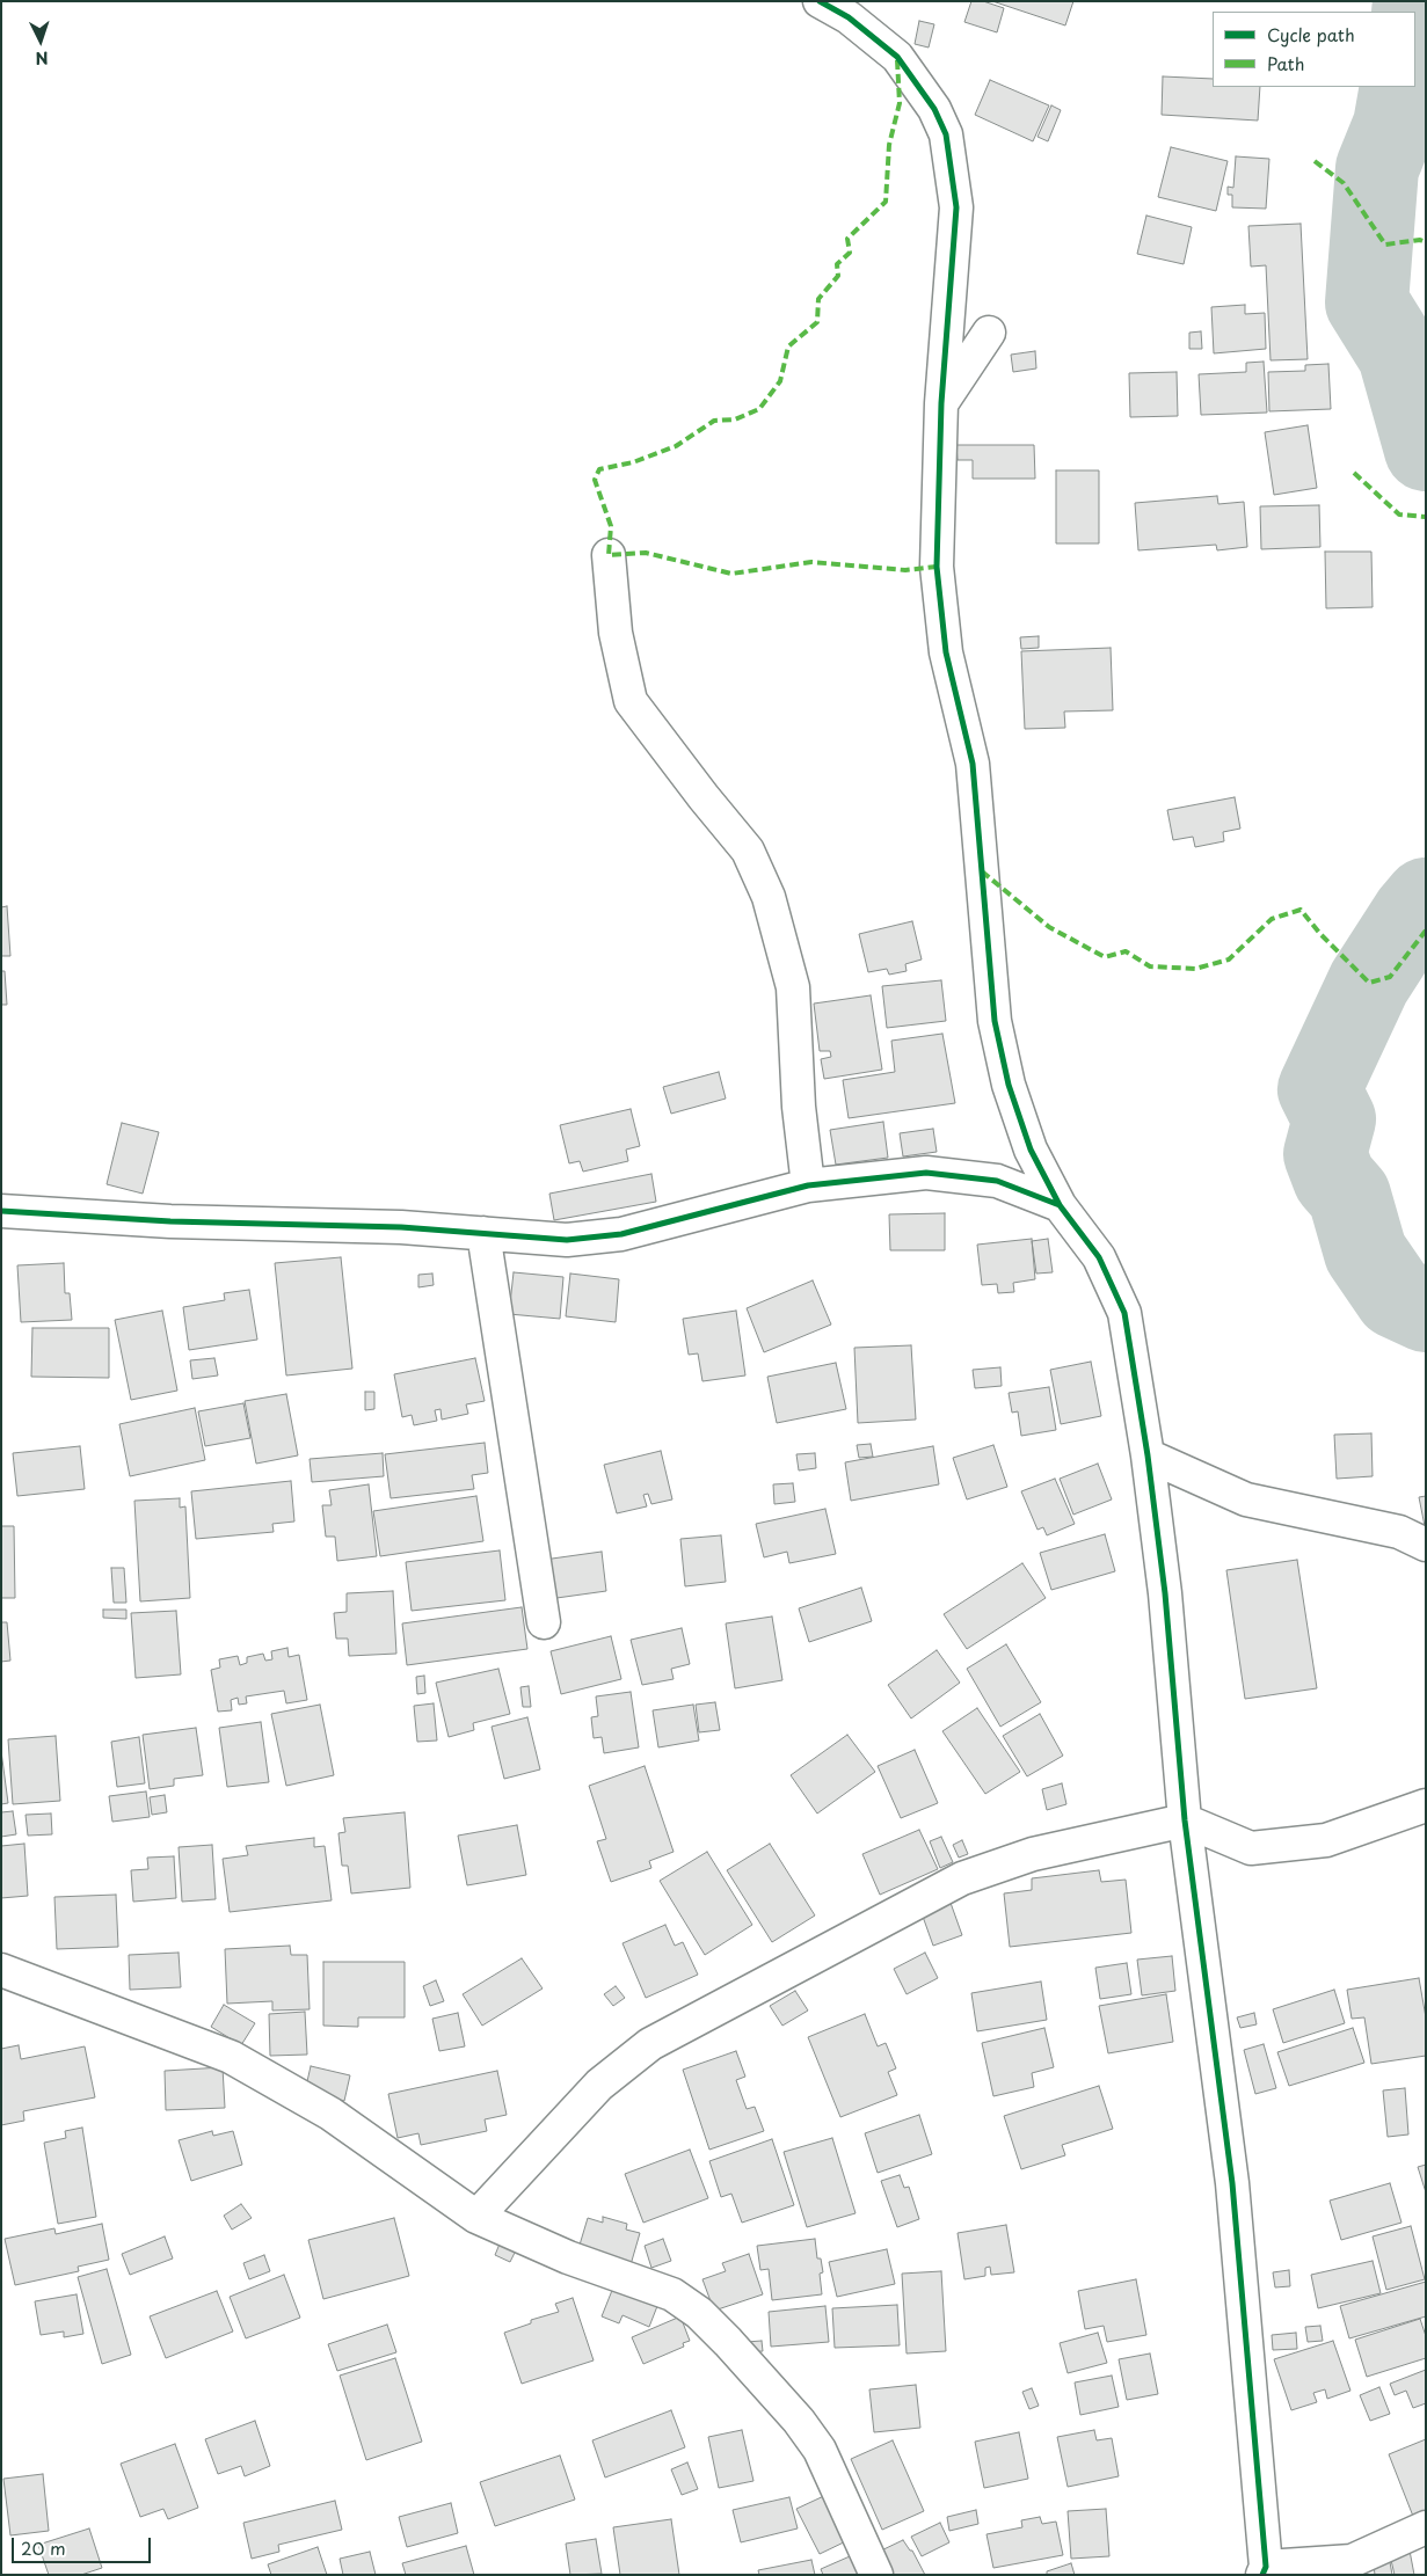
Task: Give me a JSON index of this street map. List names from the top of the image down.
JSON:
{
  "legend": ["Cycle path", "Path"],
  "scale_bar": "20 m",
  "north": "bottom"
}
